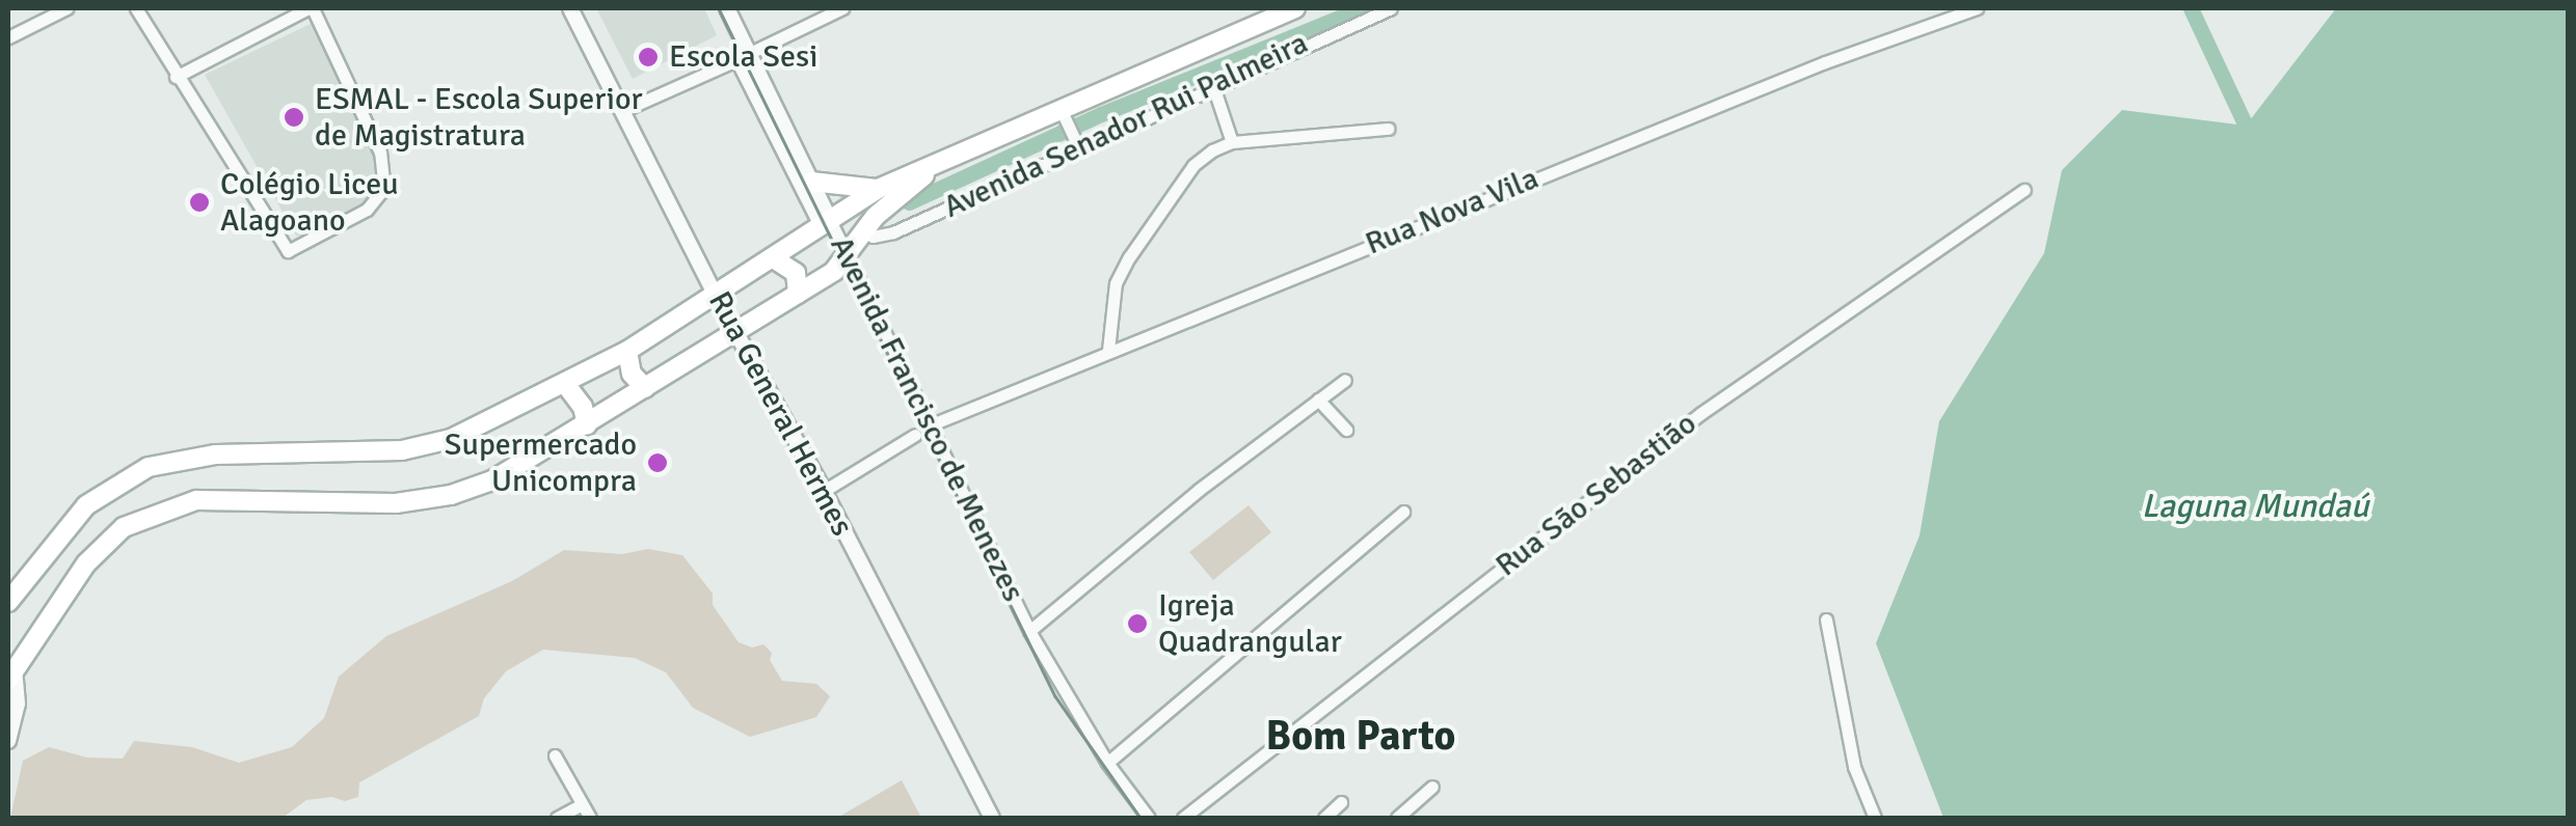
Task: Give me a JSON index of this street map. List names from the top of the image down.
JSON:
{
  "streets": {
    "street": [
      "Avenida Senador Rui Palmeira",
      "Rua Nova Vila",
      "Rua General Hermes",
      "Avenida Francisco de Menezes",
      "Rua São Sebastião"
    ]
  },
  "crossings": [
    ["Rua Nova Vila", "Avenida Francisco de Menezes"]
  ],
  "districts": ["Bom Parto"],
  "water": ["Laguna Mundaú"],
  "places": [
    "Escola Sesi",
    "ESMAL - Escola Superior de Magistratura",
    "Colégio Liceu Alagoano",
    "Supermercado Unicompra",
    "Igreja Quadrangular"
  ]
}
